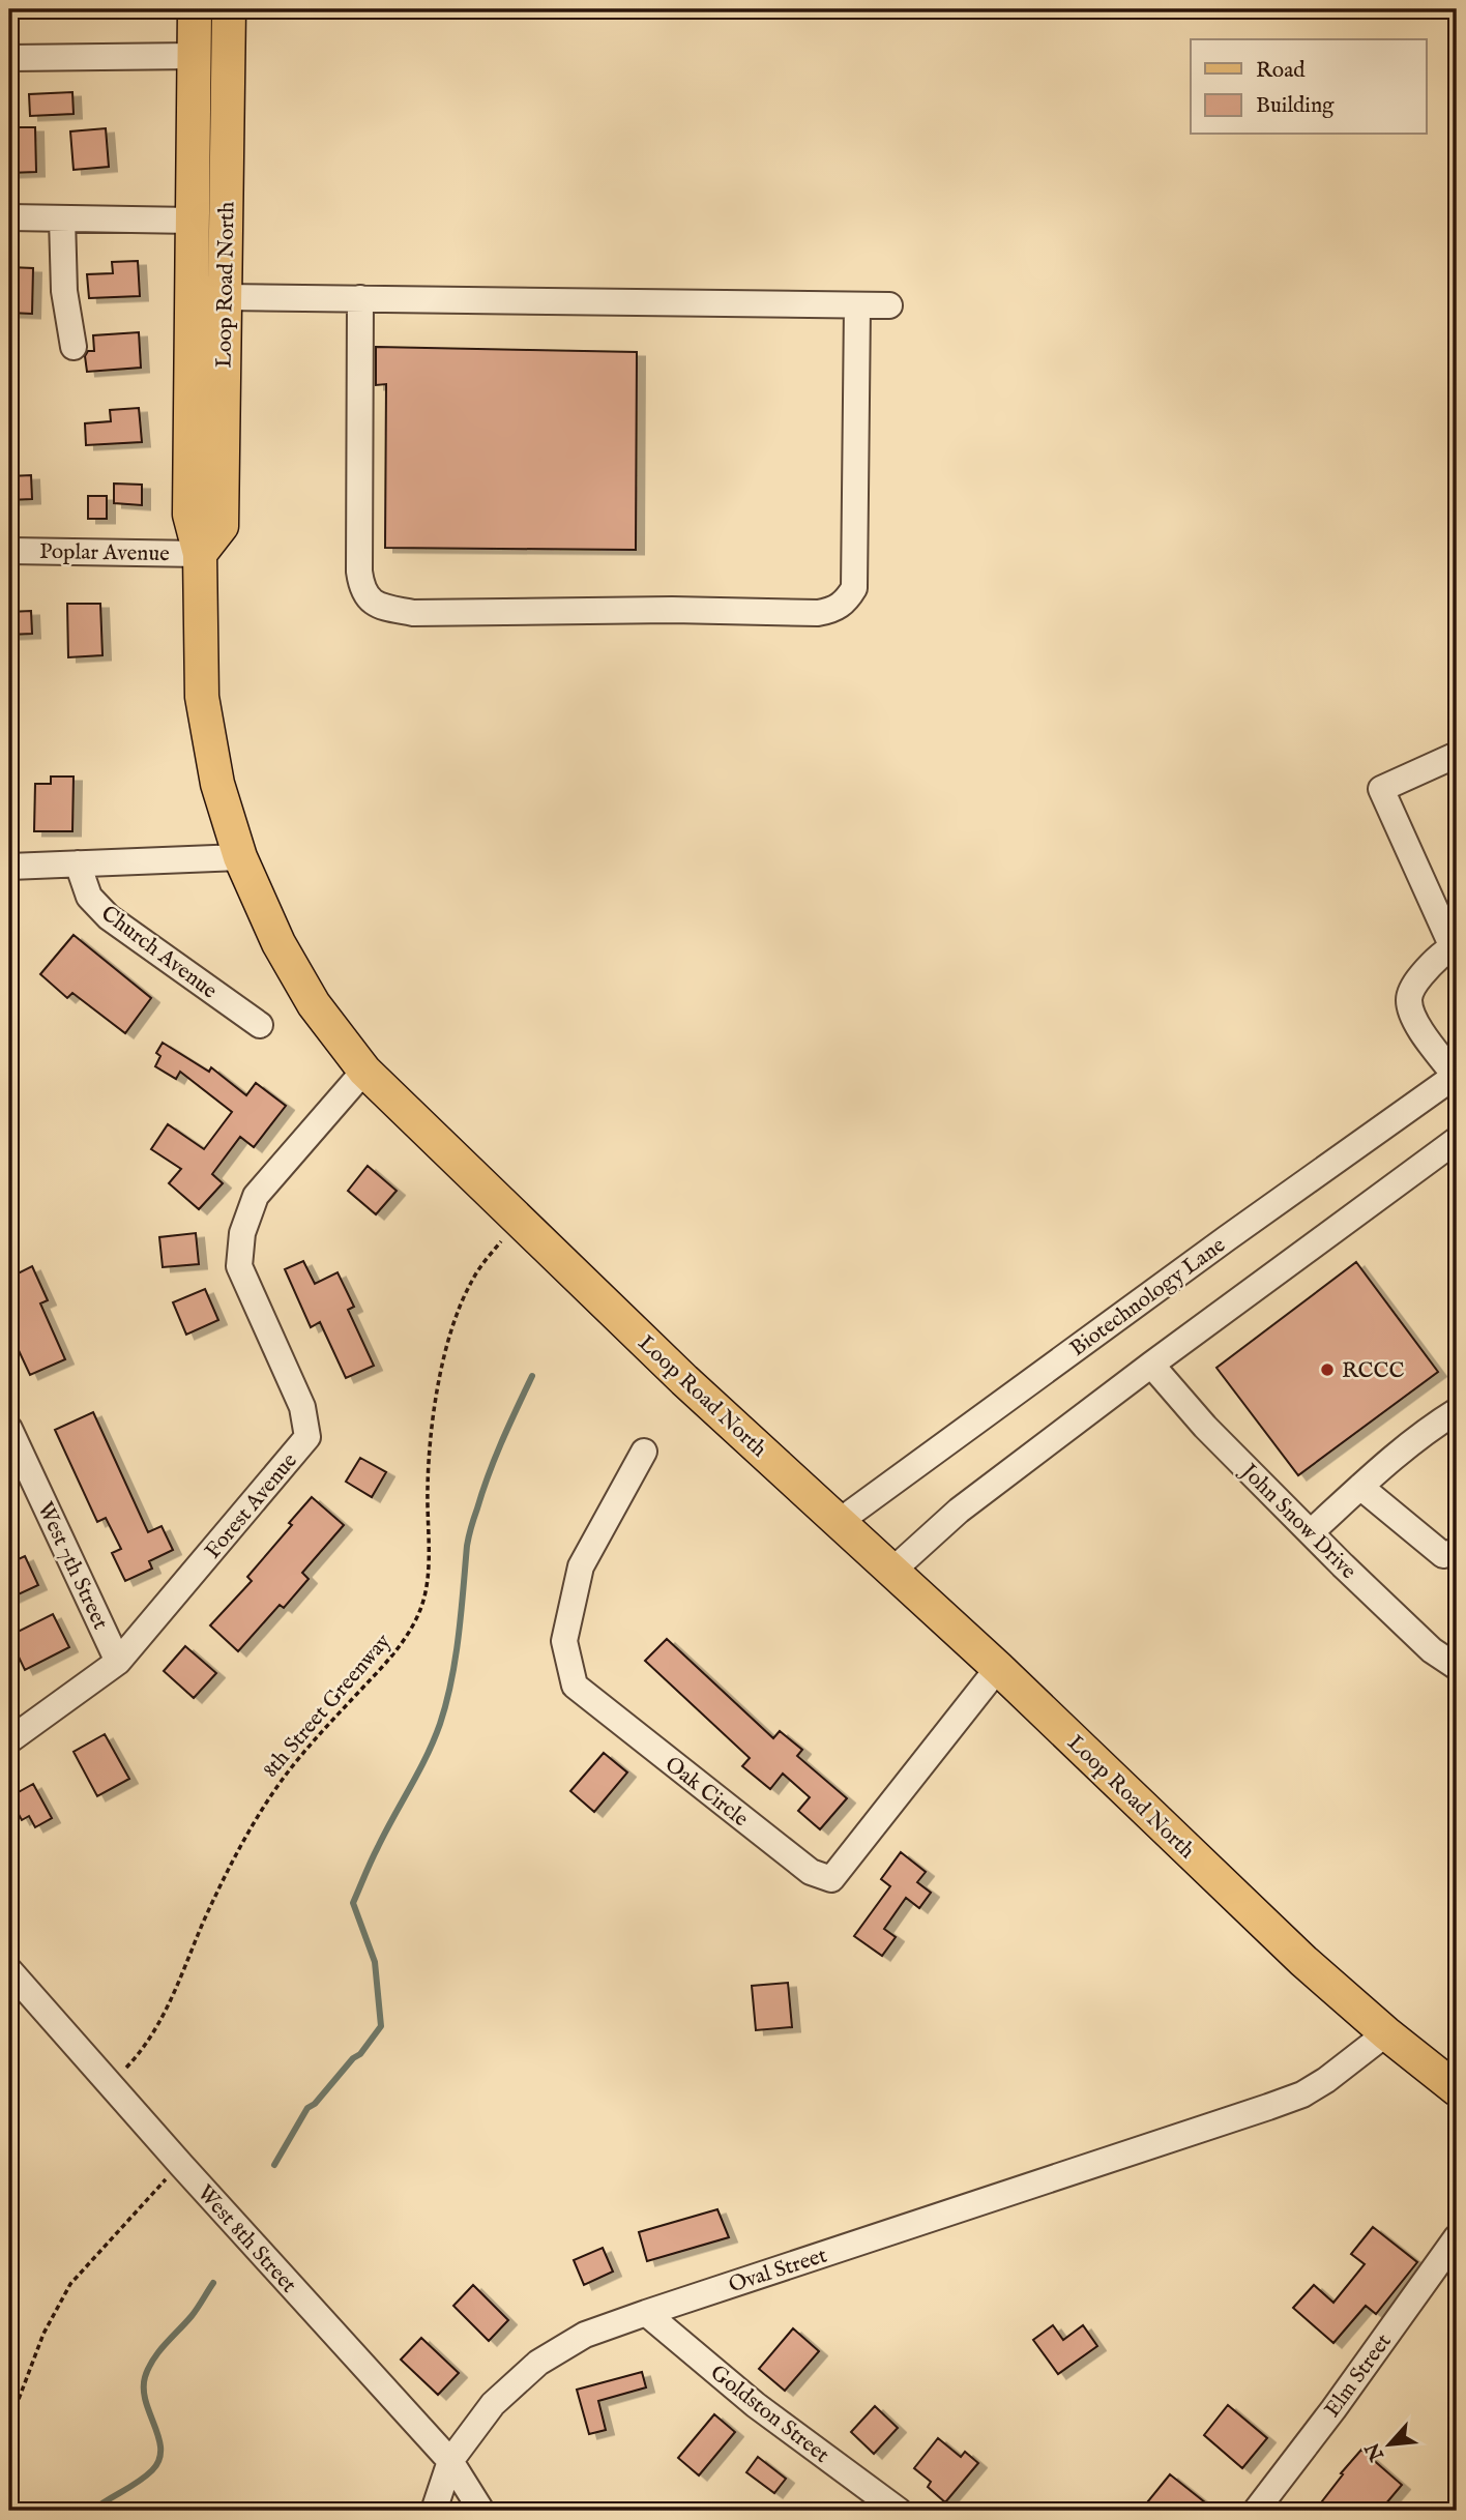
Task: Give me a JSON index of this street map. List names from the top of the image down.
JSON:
{
  "streets": {
    "main road": ["Loop Road North"],
    "street": [
      "Poplar Avenue",
      "Church Avenue",
      "Biotechnology Lane",
      "Forest Avenue",
      "John Snow Drive",
      "West 7th Street",
      "Oak Circle",
      "West 8th Street",
      "Oval Street",
      "Elm Street",
      "Goldston Street"
    ],
    "path": ["8th Street Greenway"]
  },
  "crossings": [
    ["Loop Road North", "Poplar Avenue"],
    ["Loop Road North", "Biotechnology Lane"],
    ["Loop Road North", "Forest Avenue"],
    ["Loop Road North", "8th Street Greenway"],
    ["Loop Road North", "Oak Circle"],
    ["Loop Road North", "Oval Street"],
    ["Forest Avenue", "West 7th Street"],
    ["West 8th Street", "Oval Street"],
    ["Oval Street", "Goldston Street"]
  ],
  "places": ["RCCC"],
  "legend": ["Road", "Building"],
  "north": "bottom left"
}
